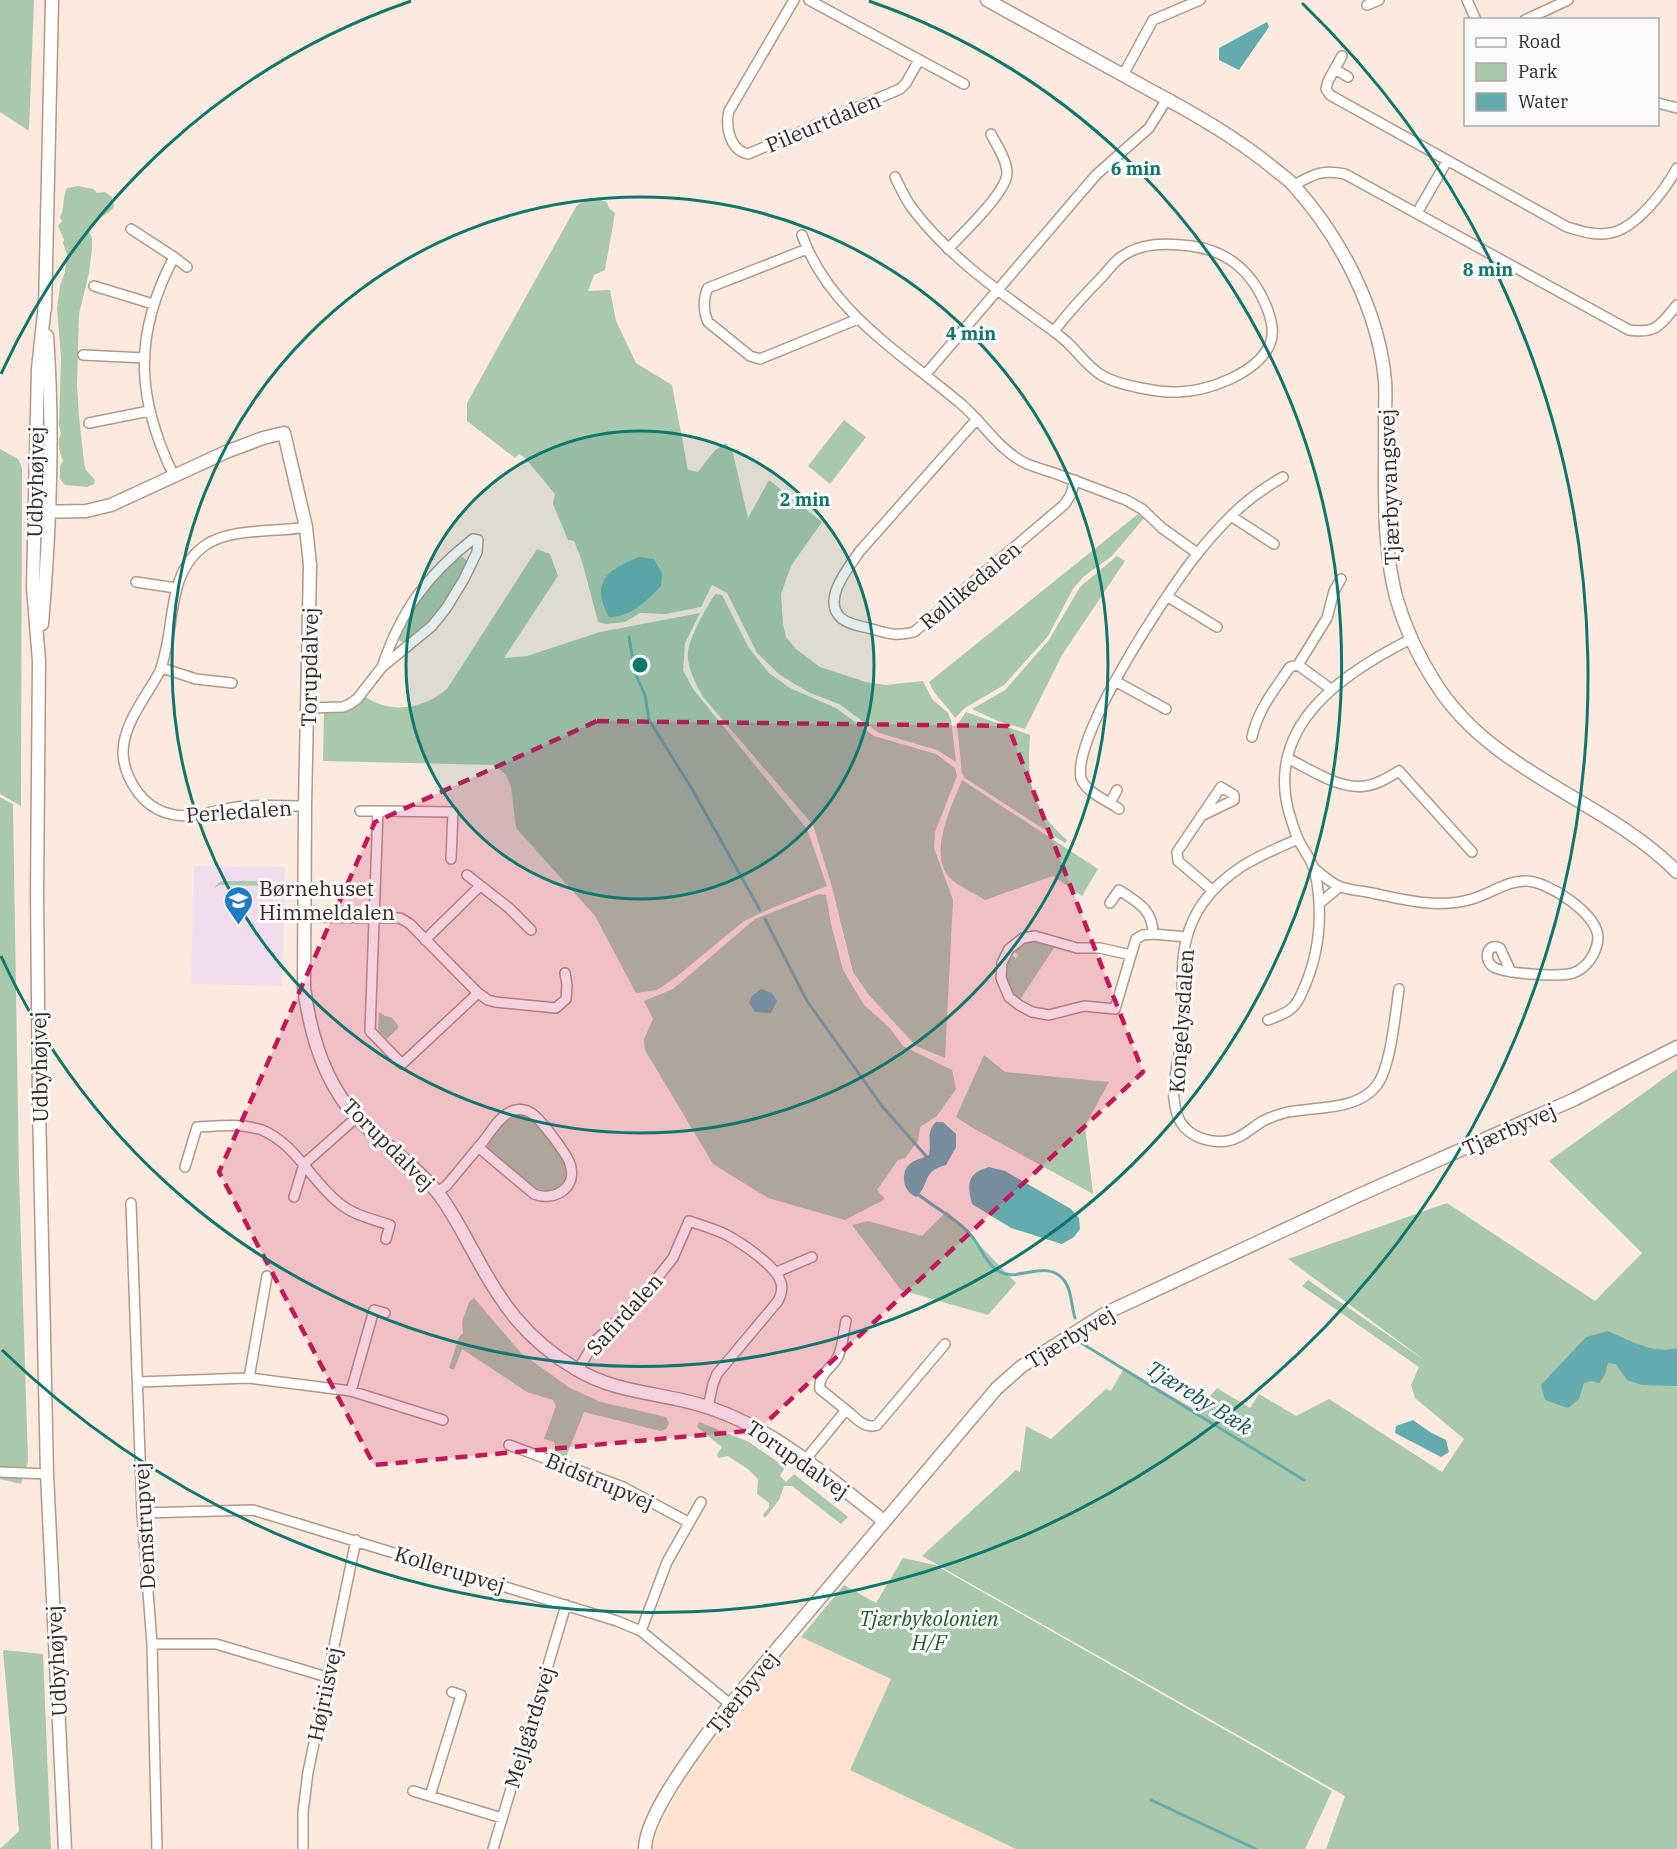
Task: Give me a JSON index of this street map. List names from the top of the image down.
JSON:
{
  "streets": {
    "street": [
      "Pileurtdalen",
      "Udbyhøjvej",
      "Tjærbyvangsvej",
      "Røllikedalen",
      "Torupdalvej",
      "Perledalen",
      "Kongelysdalen",
      "Tjærbyvej",
      "Safirdalen",
      "Bidstrupvej",
      "Demstrupvej",
      "Kollerupvej",
      "Højriisvej",
      "Mejlgårdsvej"
    ]
  },
  "crossings": [
    ["Udbyhøjvej", "Torupdalvej"],
    ["Torupdalvej", "Perledalen"],
    ["Torupdalvej", "Tjærbyvej"],
    ["Torupdalvej", "Safirdalen"],
    ["Tjærbyvej", "Kollerupvej"],
    ["Demstrupvej", "Kollerupvej"],
    ["Kollerupvej", "Højriisvej"],
    ["Kollerupvej", "Mejlgårdsvej"]
  ],
  "water": ["Tjæreby Bæk"],
  "parks": ["Tjærbykolonien H/F"],
  "places": {
    "school or university": ["Børnehuset Himmeldalen"]
  },
  "legend": ["Road", "Park", "Water"],
  "rings": [
    "6 min",
    "8 min",
    "4 min",
    "2 min"
  ]
}
